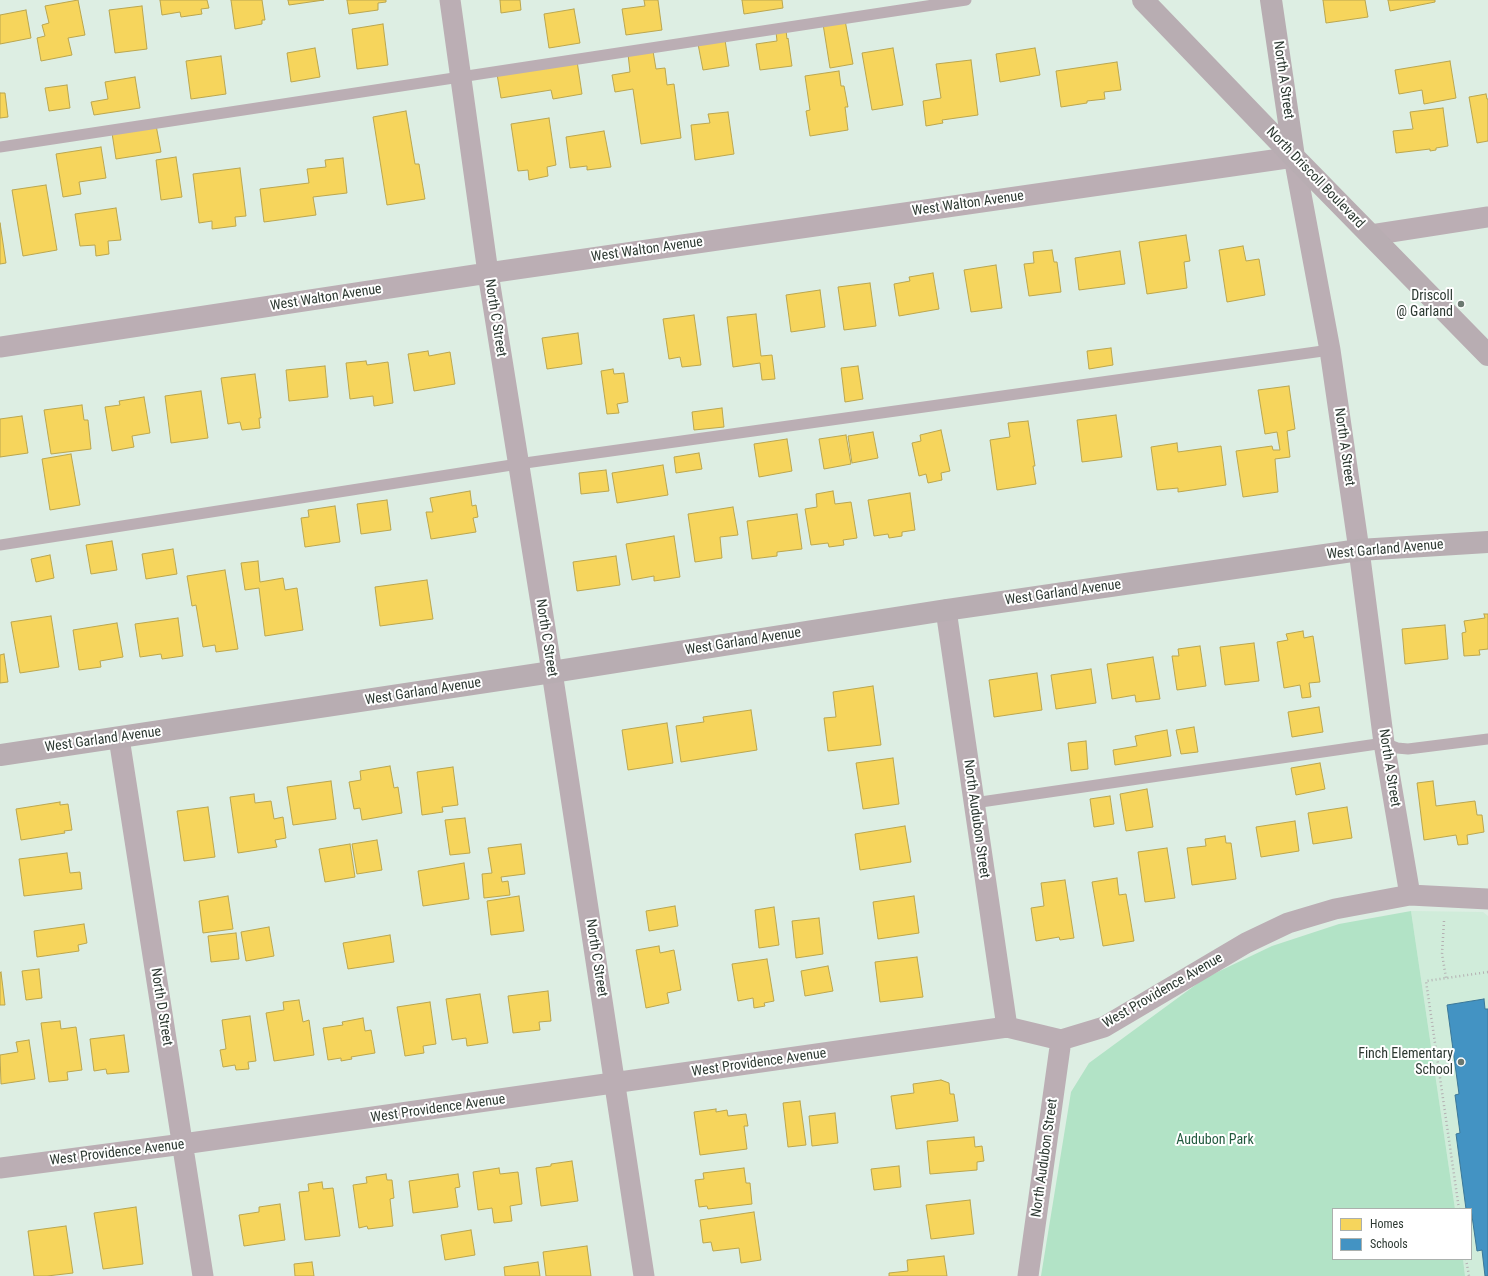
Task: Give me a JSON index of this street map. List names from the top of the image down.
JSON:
{
  "streets": {
    "street": [
      "North A Street",
      "North Driscoll Boulevard",
      "West Walton Avenue",
      "North C Street",
      "West Garland Avenue",
      "North Audubon Street",
      "West Providence Avenue",
      "North D Street"
    ]
  },
  "crossings": [
    ["North A Street", "North Driscoll Boulevard"],
    ["North A Street", "West Walton Avenue"],
    ["North A Street", "West Garland Avenue"],
    ["North A Street", "West Providence Avenue"],
    ["North Driscoll Boulevard", "West Walton Avenue"],
    ["West Walton Avenue", "North C Street"],
    ["North C Street", "West Garland Avenue"],
    ["North C Street", "West Providence Avenue"],
    ["West Garland Avenue", "North Audubon Street"],
    ["West Garland Avenue", "North D Street"],
    ["North Audubon Street", "West Providence Avenue"],
    ["West Providence Avenue", "North D Street"]
  ],
  "parks": ["Audubon Park"],
  "places": ["Driscoll @ Garland", "Finch Elementary School"],
  "legend": ["Homes", "Schools"]
}
